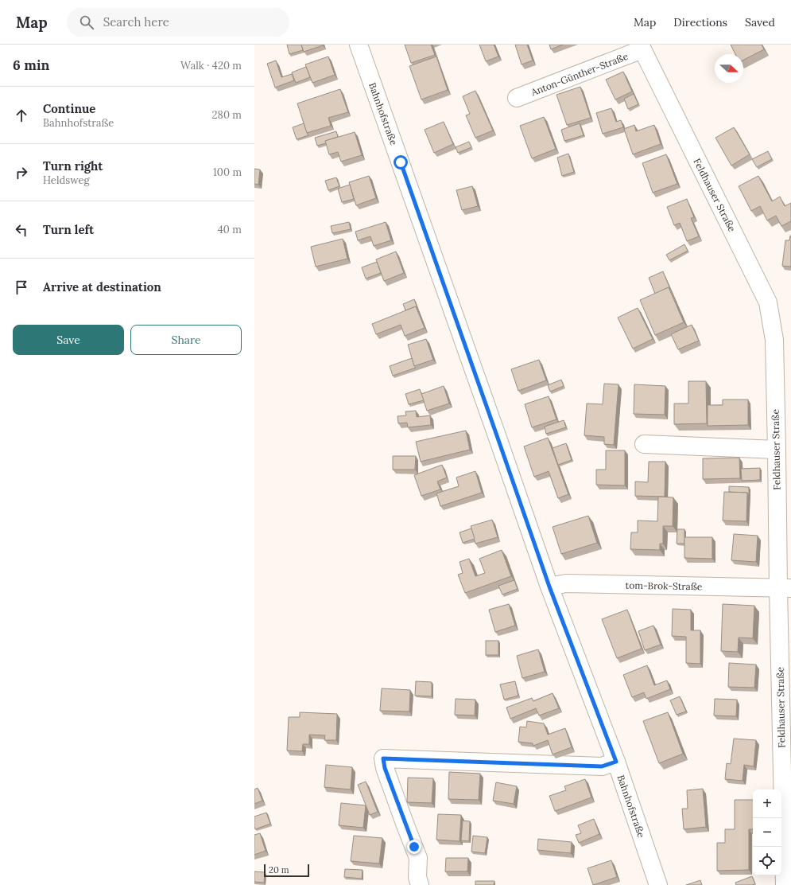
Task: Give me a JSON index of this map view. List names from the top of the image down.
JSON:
{
  "streets": {
    "street": [
      "Anton-Günther-Straße",
      "Bahnhofstraße",
      "Feldhauser Straße",
      "tom-Brok-Straße"
    ]
  },
  "crossings": [
    ["Anton-Günther-Straße", "Feldhauser Straße"],
    ["Bahnhofstraße", "tom-Brok-Straße"],
    ["Feldhauser Straße", "tom-Brok-Straße"]
  ],
  "scale_bar": "20 m",
  "north": "right",
  "page": {
    "header": "Map",
    "search": "Search here",
    "nav": ["Map", "Directions", "Saved"],
    "heading": ["6 min", "Walk · 420 m"],
    "list": [
      ["Continue", "Bahnhofstraße", "280 m"],
      ["Turn right", "Heldsweg", "100 m"],
      ["Turn left", "40 m"],
      "Arrive at destination"
    ],
    "buttons": ["Save", "Share"],
    "map_buttons": ["+", "−"],
    "scale": "20 m"
  }
}
